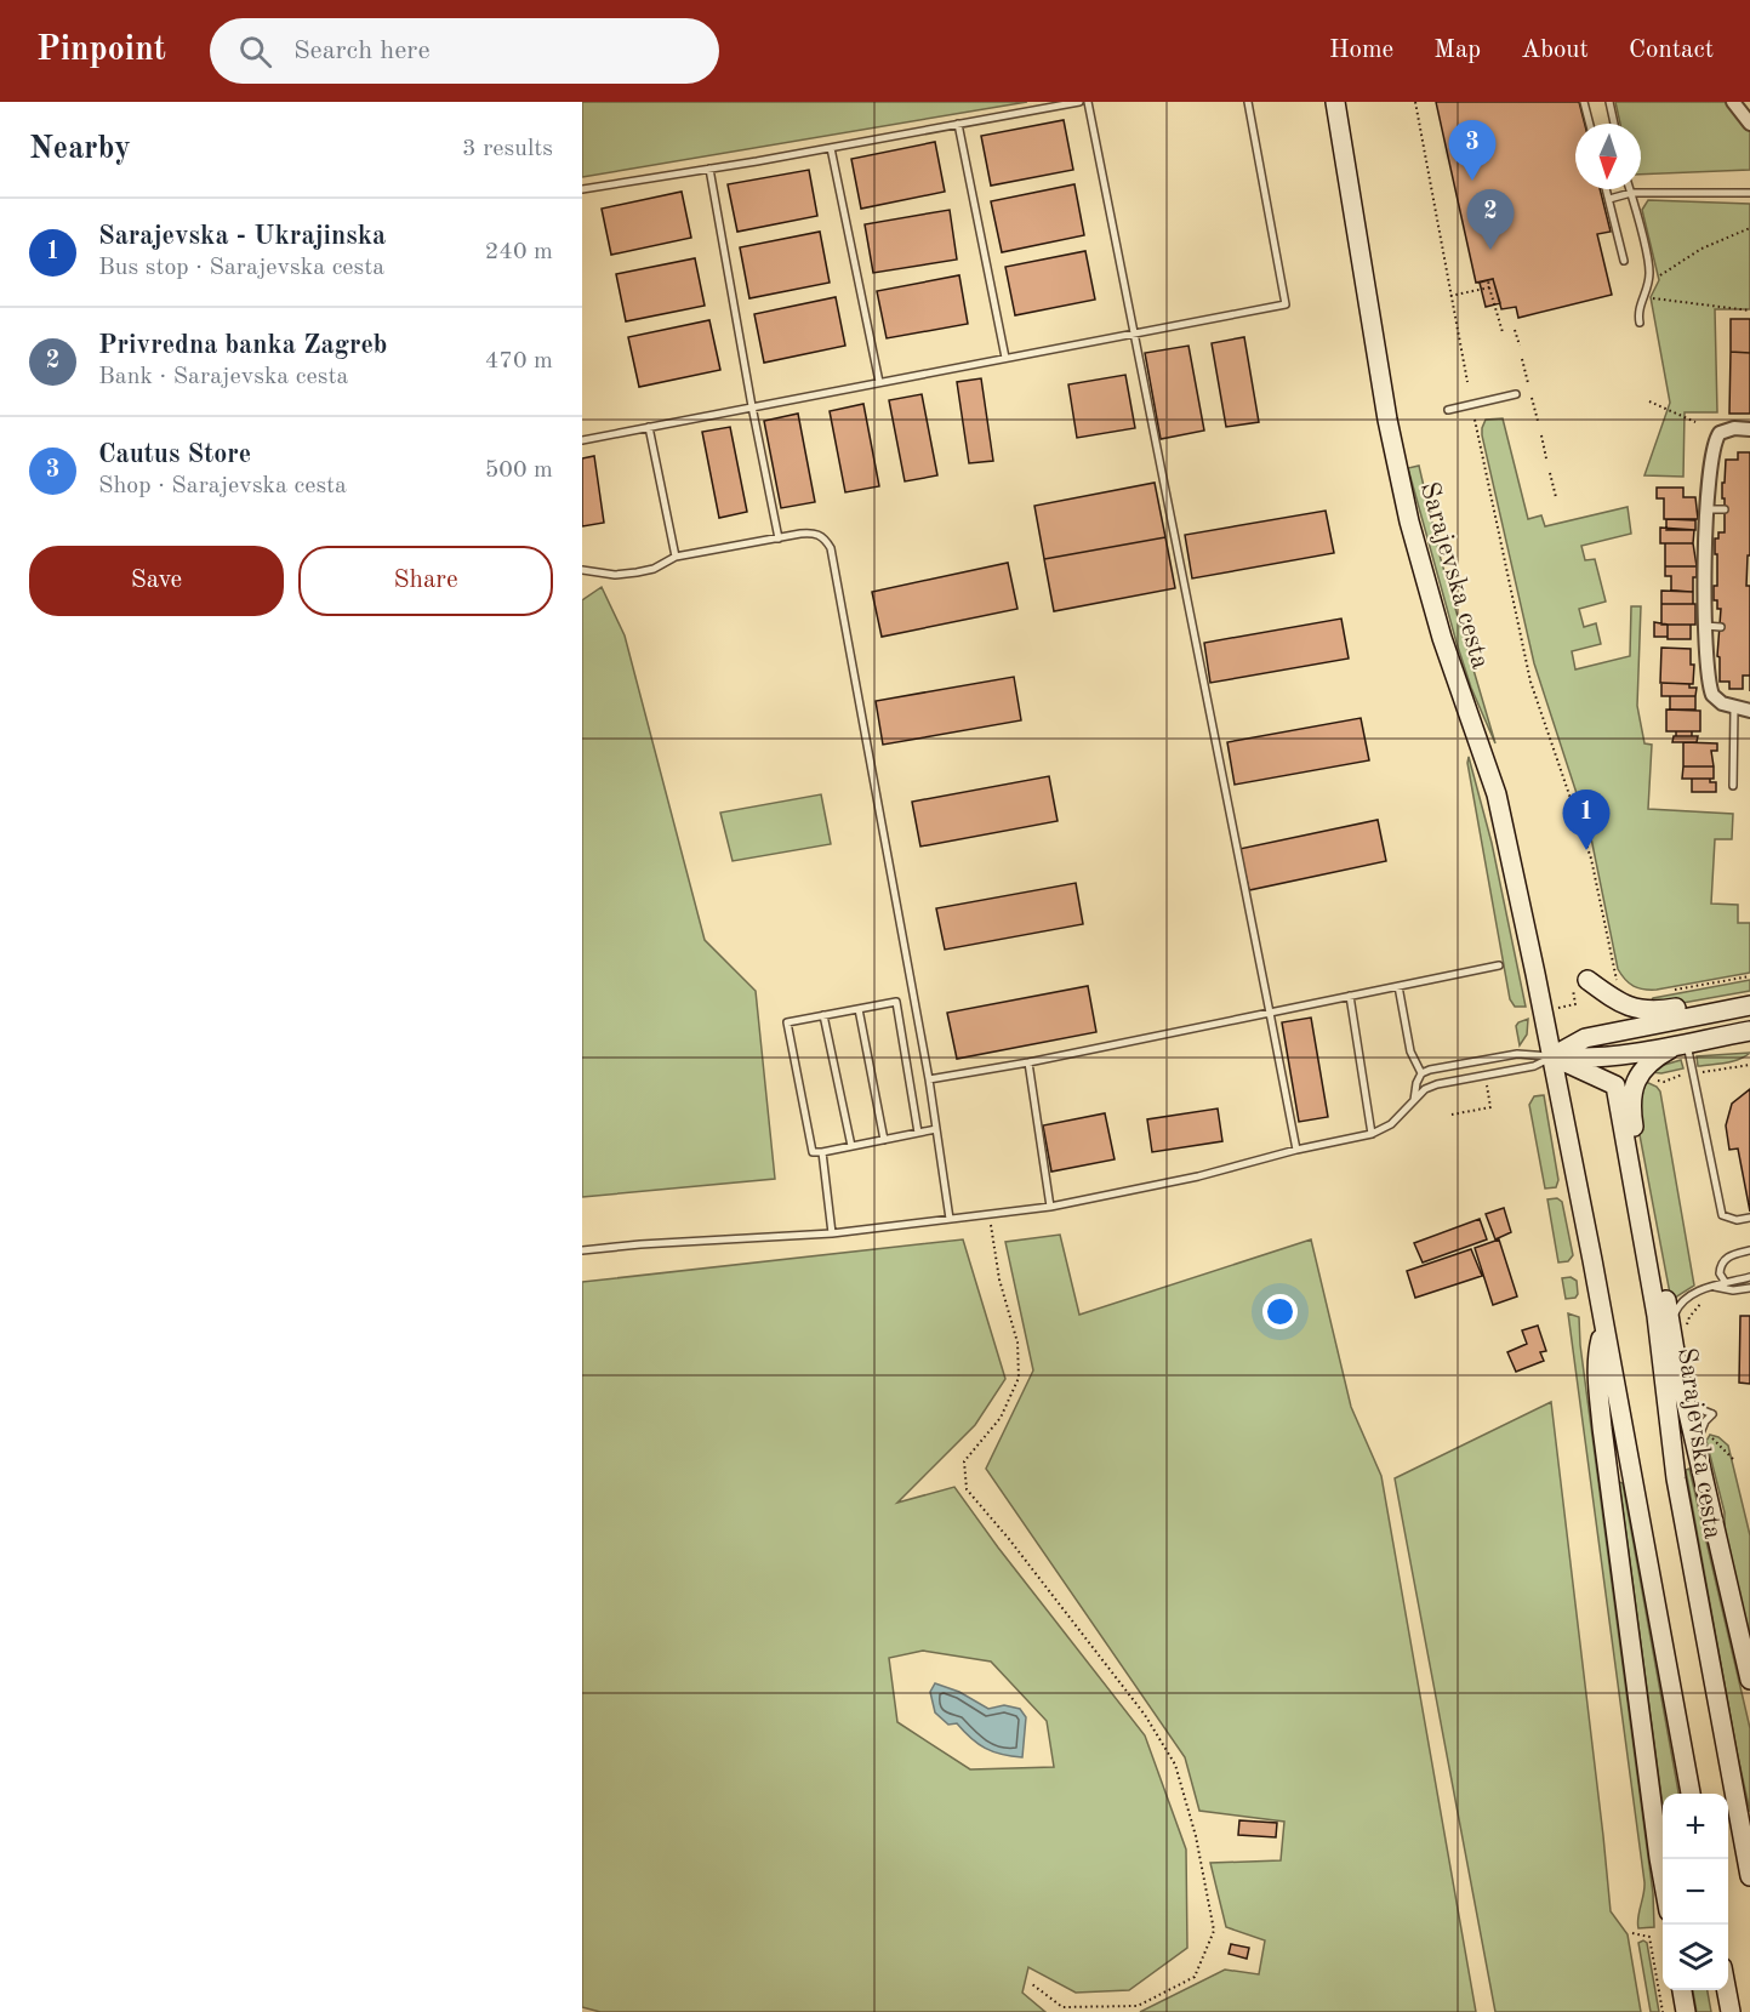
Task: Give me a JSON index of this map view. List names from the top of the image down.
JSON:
{
  "streets": {
    "main road": ["Sarajevska cesta"]
  },
  "north": "bottom",
  "page": {
    "header": "Pinpoint",
    "search": "Search here",
    "nav": [
      "Home",
      "Map",
      "About",
      "Contact"
    ],
    "heading": ["Nearby", "3 results"],
    "pins": ["3", "2", "1"],
    "list": [
      {
        "mark": "1",
        "name": "Sarajevska - Ukrajinska",
        "note": "Bus stop · Sarajevska cesta",
        "value": "240 m"
      },
      {
        "mark": "2",
        "name": "Privredna banka Zagreb",
        "note": "Bank · Sarajevska cesta",
        "value": "470 m"
      },
      {
        "mark": "3",
        "name": "Cautus Store",
        "note": "Shop · Sarajevska cesta",
        "value": "500 m"
      }
    ],
    "buttons": ["Save", "Share"],
    "map_buttons": ["+", "−"]
  }
}
